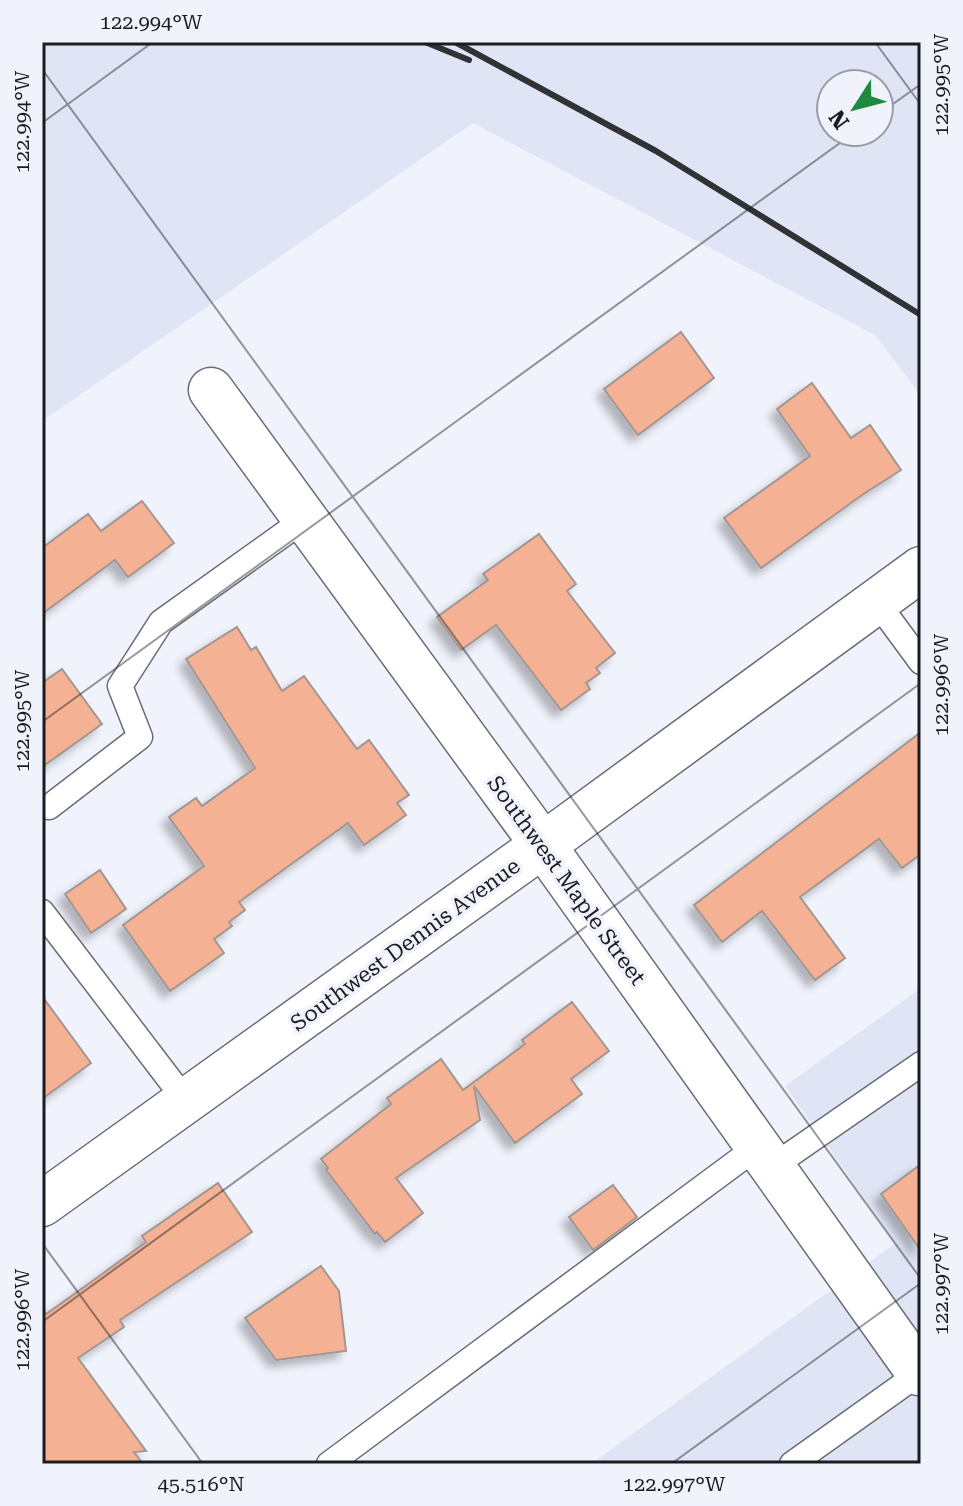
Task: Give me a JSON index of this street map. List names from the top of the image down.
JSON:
{
  "streets": {
    "street": ["Southwest Maple Street", "Southwest Dennis Avenue"]
  },
  "crossings": [
    ["Southwest Maple Street", "Southwest Dennis Avenue"]
  ],
  "north": "bottom left",
  "coordinates": [
    "122.994°W",
    "122.995°W",
    "122.996°W",
    "122.997°W",
    "45.516°N"
  ]
}
